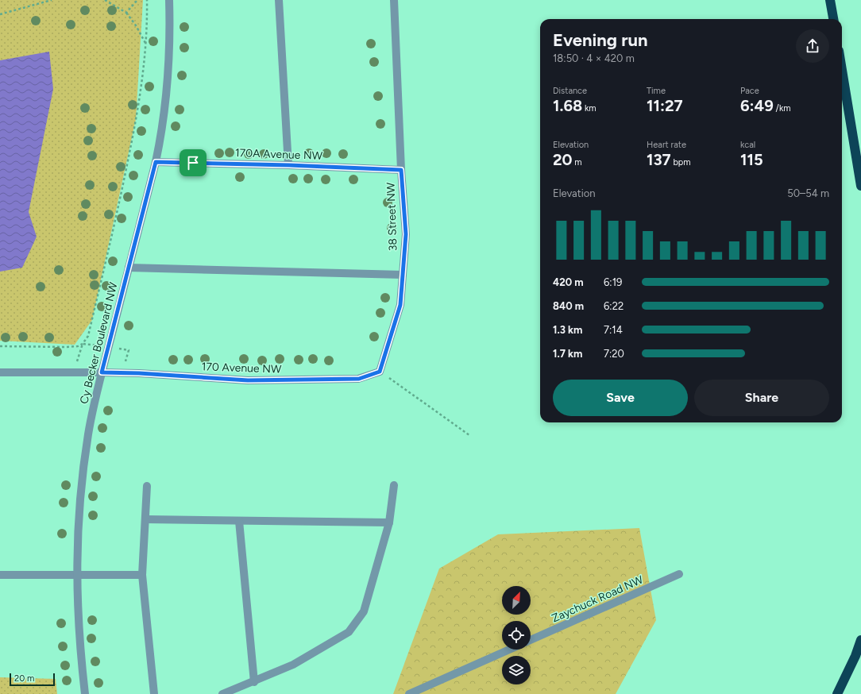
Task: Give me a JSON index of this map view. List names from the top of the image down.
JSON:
{
  "streets": {
    "street": [
      "170A Avenue NW",
      "38 Street NW",
      "Cy Becker Boulevard NW",
      "170 Avenue NW",
      "Zaychuck Road NW"
    ]
  },
  "crossings": [
    ["170A Avenue NW", "38 Street NW"],
    ["170A Avenue NW", "Cy Becker Boulevard NW"],
    ["38 Street NW", "170 Avenue NW"],
    ["Cy Becker Boulevard NW", "170 Avenue NW"]
  ],
  "scale_bar": "20 m",
  "north": "top right",
  "page": {
    "heading": ["Evening run", "18:50 · 4 × 420 m"],
    "stats": [
      ["Distance", "1.68 km"],
      ["Time", "11:27"],
      ["Pace", "6:49 /km"],
      ["Elevation", "20 m"],
      ["Heart rate", "137 bpm"],
      ["kcal", "115"]
    ],
    "chart": ["Elevation", "50–54 m"],
    "list": [
      {
        "name": "420 m",
        "note": "6:19"
      },
      {
        "name": "840 m",
        "note": "6:22"
      },
      {
        "name": "1.3 km",
        "note": "7:14"
      },
      {
        "name": "1.7 km",
        "note": "7:20"
      }
    ],
    "buttons": ["Save", "Share"],
    "scale": "20 m"
  }
}
